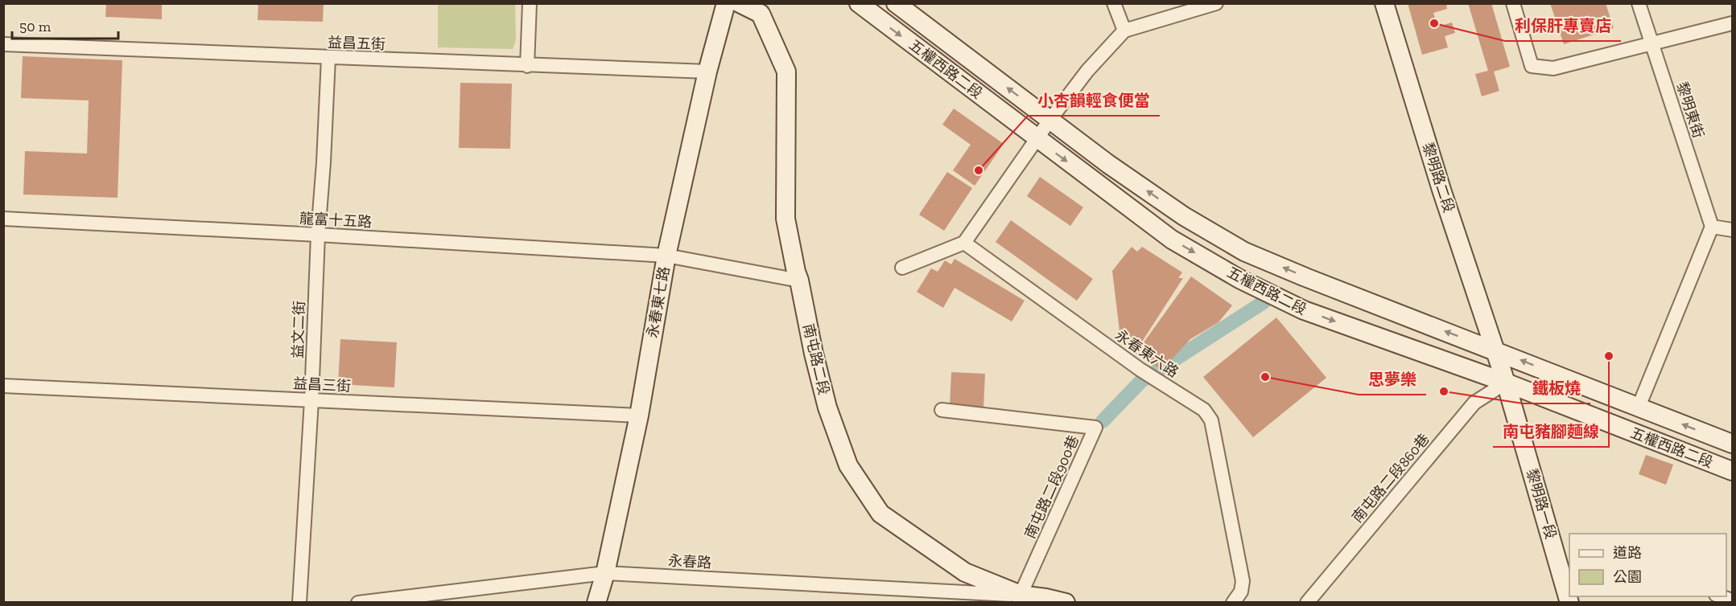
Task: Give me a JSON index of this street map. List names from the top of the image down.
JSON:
{
  "streets": {
    "main road": [
      "五權西路二段",
      "黎明路二段",
      "永春東七路",
      "南屯路二段",
      "黎明路一段"
    ],
    "street": [
      "益昌五街",
      "黎明東街",
      "龍富十五路",
      "益文二街",
      "永春東六路",
      "益昌三街",
      "南屯路二段860巷",
      "南屯路二段900巷",
      "永春路"
    ]
  },
  "crossings": [
    ["益昌五街", "永春東七路"],
    ["益昌五街", "益文二街"],
    ["五權西路二段", "黎明路二段"],
    ["五權西路二段", "南屯路二段860巷"],
    ["五權西路二段", "黎明路一段"],
    ["黎明路二段", "黎明路一段"],
    ["龍富十五路", "永春東七路"],
    ["龍富十五路", "益文二街"],
    ["龍富十五路", "南屯路二段"],
    ["永春東七路", "益昌三街"],
    ["永春東七路", "永春路"],
    ["益文二街", "益昌三街"],
    ["南屯路二段", "南屯路二段900巷"],
    ["南屯路二段", "永春路"],
    ["南屯路二段860巷", "黎明路一段"],
    ["南屯路二段900巷", "永春路"]
  ],
  "places": [
    "利保肝專賣店",
    "小杏韻輕食便當",
    "南屯豬腳麵線",
    "思夢樂",
    "鐵板燒"
  ],
  "legend": ["道路", "公園"],
  "scale_bar": "50 m"
}
